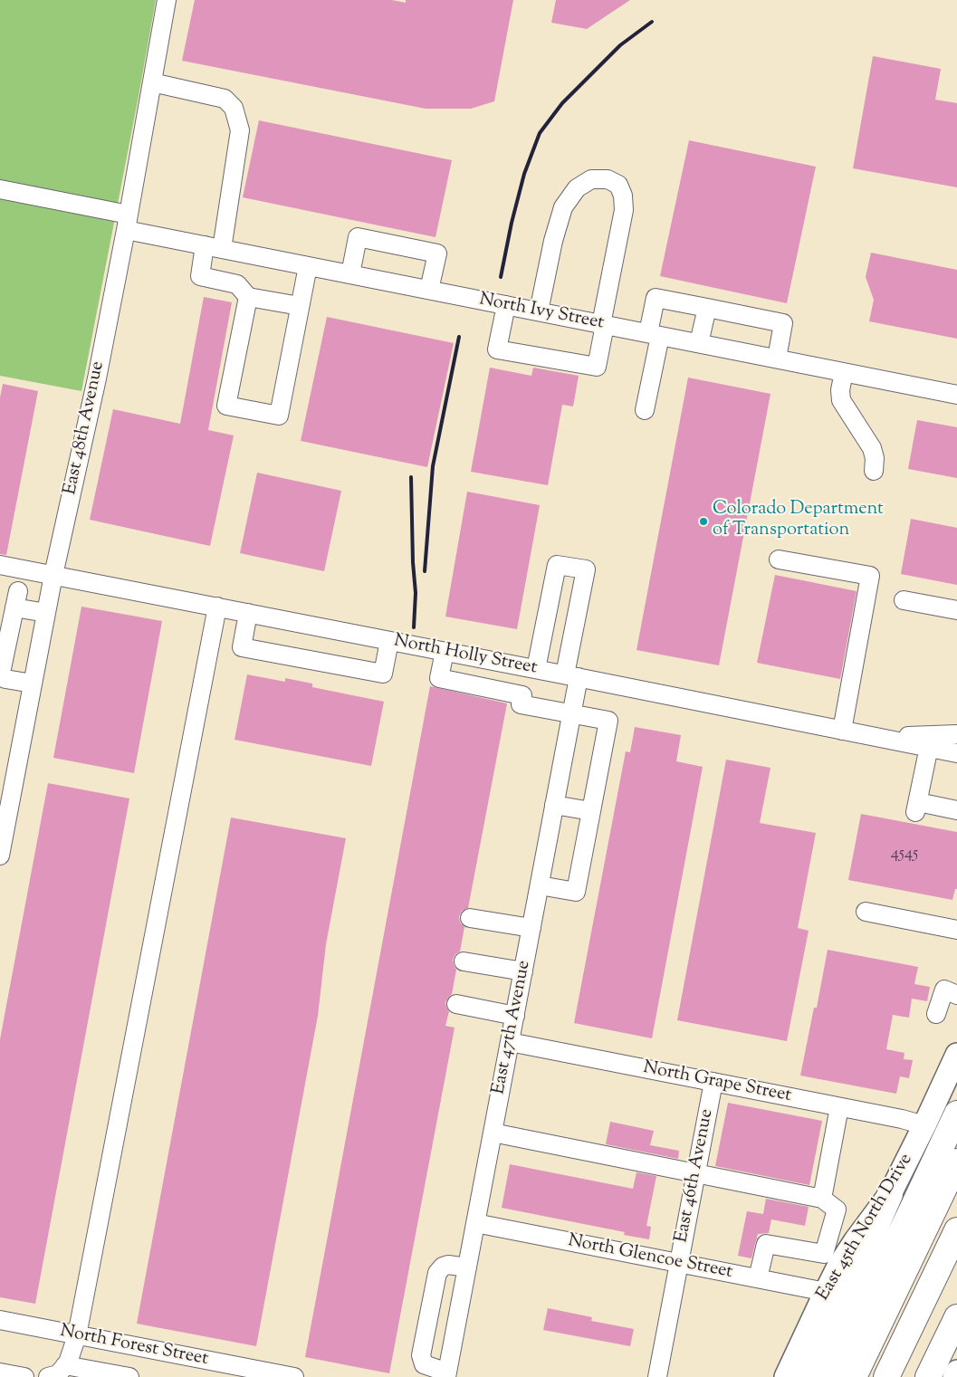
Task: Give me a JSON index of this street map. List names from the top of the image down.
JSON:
{
  "streets": {
    "main road": ["East 45th North Drive"],
    "street": [
      "North Ivy Street",
      "East 48th Avenue",
      "North Holly Street",
      "East 47th Avenue",
      "North Grape Street",
      "East 46th Avenue",
      "North Glencoe Street",
      "North Forest Street"
    ]
  },
  "crossings": [
    ["North Ivy Street", "East 48th Avenue"],
    ["East 48th Avenue", "North Holly Street"],
    ["North Holly Street", "East 47th Avenue"],
    ["East 47th Avenue", "North Grape Street"],
    ["East 47th Avenue", "North Glencoe Street"],
    ["North Grape Street", "East 46th Avenue"],
    ["North Grape Street", "East 45th North Drive"],
    ["East 46th Avenue", "North Glencoe Street"],
    ["East 45th North Drive", "North Glencoe Street"]
  ],
  "places": ["Colorado Department of Transportation"],
  "house_numbers": ["4545"]
}
